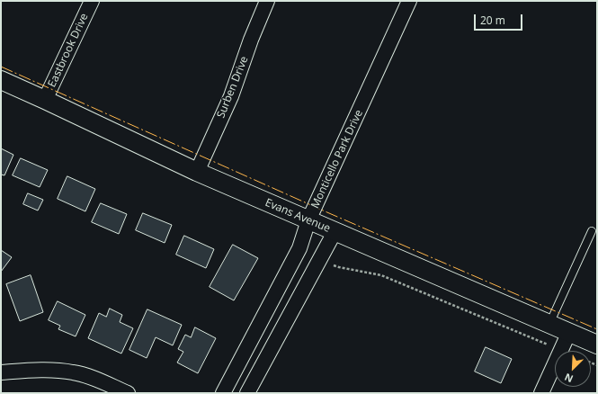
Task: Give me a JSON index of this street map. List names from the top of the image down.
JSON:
{
  "streets": {
    "street": [
      "Eastbrook Drive",
      "Surben Drive",
      "Monticello Park Drive",
      "Evans Avenue"
    ]
  },
  "crossings": [
    ["Eastbrook Drive", "Evans Avenue"],
    ["Surben Drive", "Evans Avenue"],
    ["Monticello Park Drive", "Evans Avenue"]
  ],
  "scale_bar": "20 m",
  "north": "bottom left"
}
